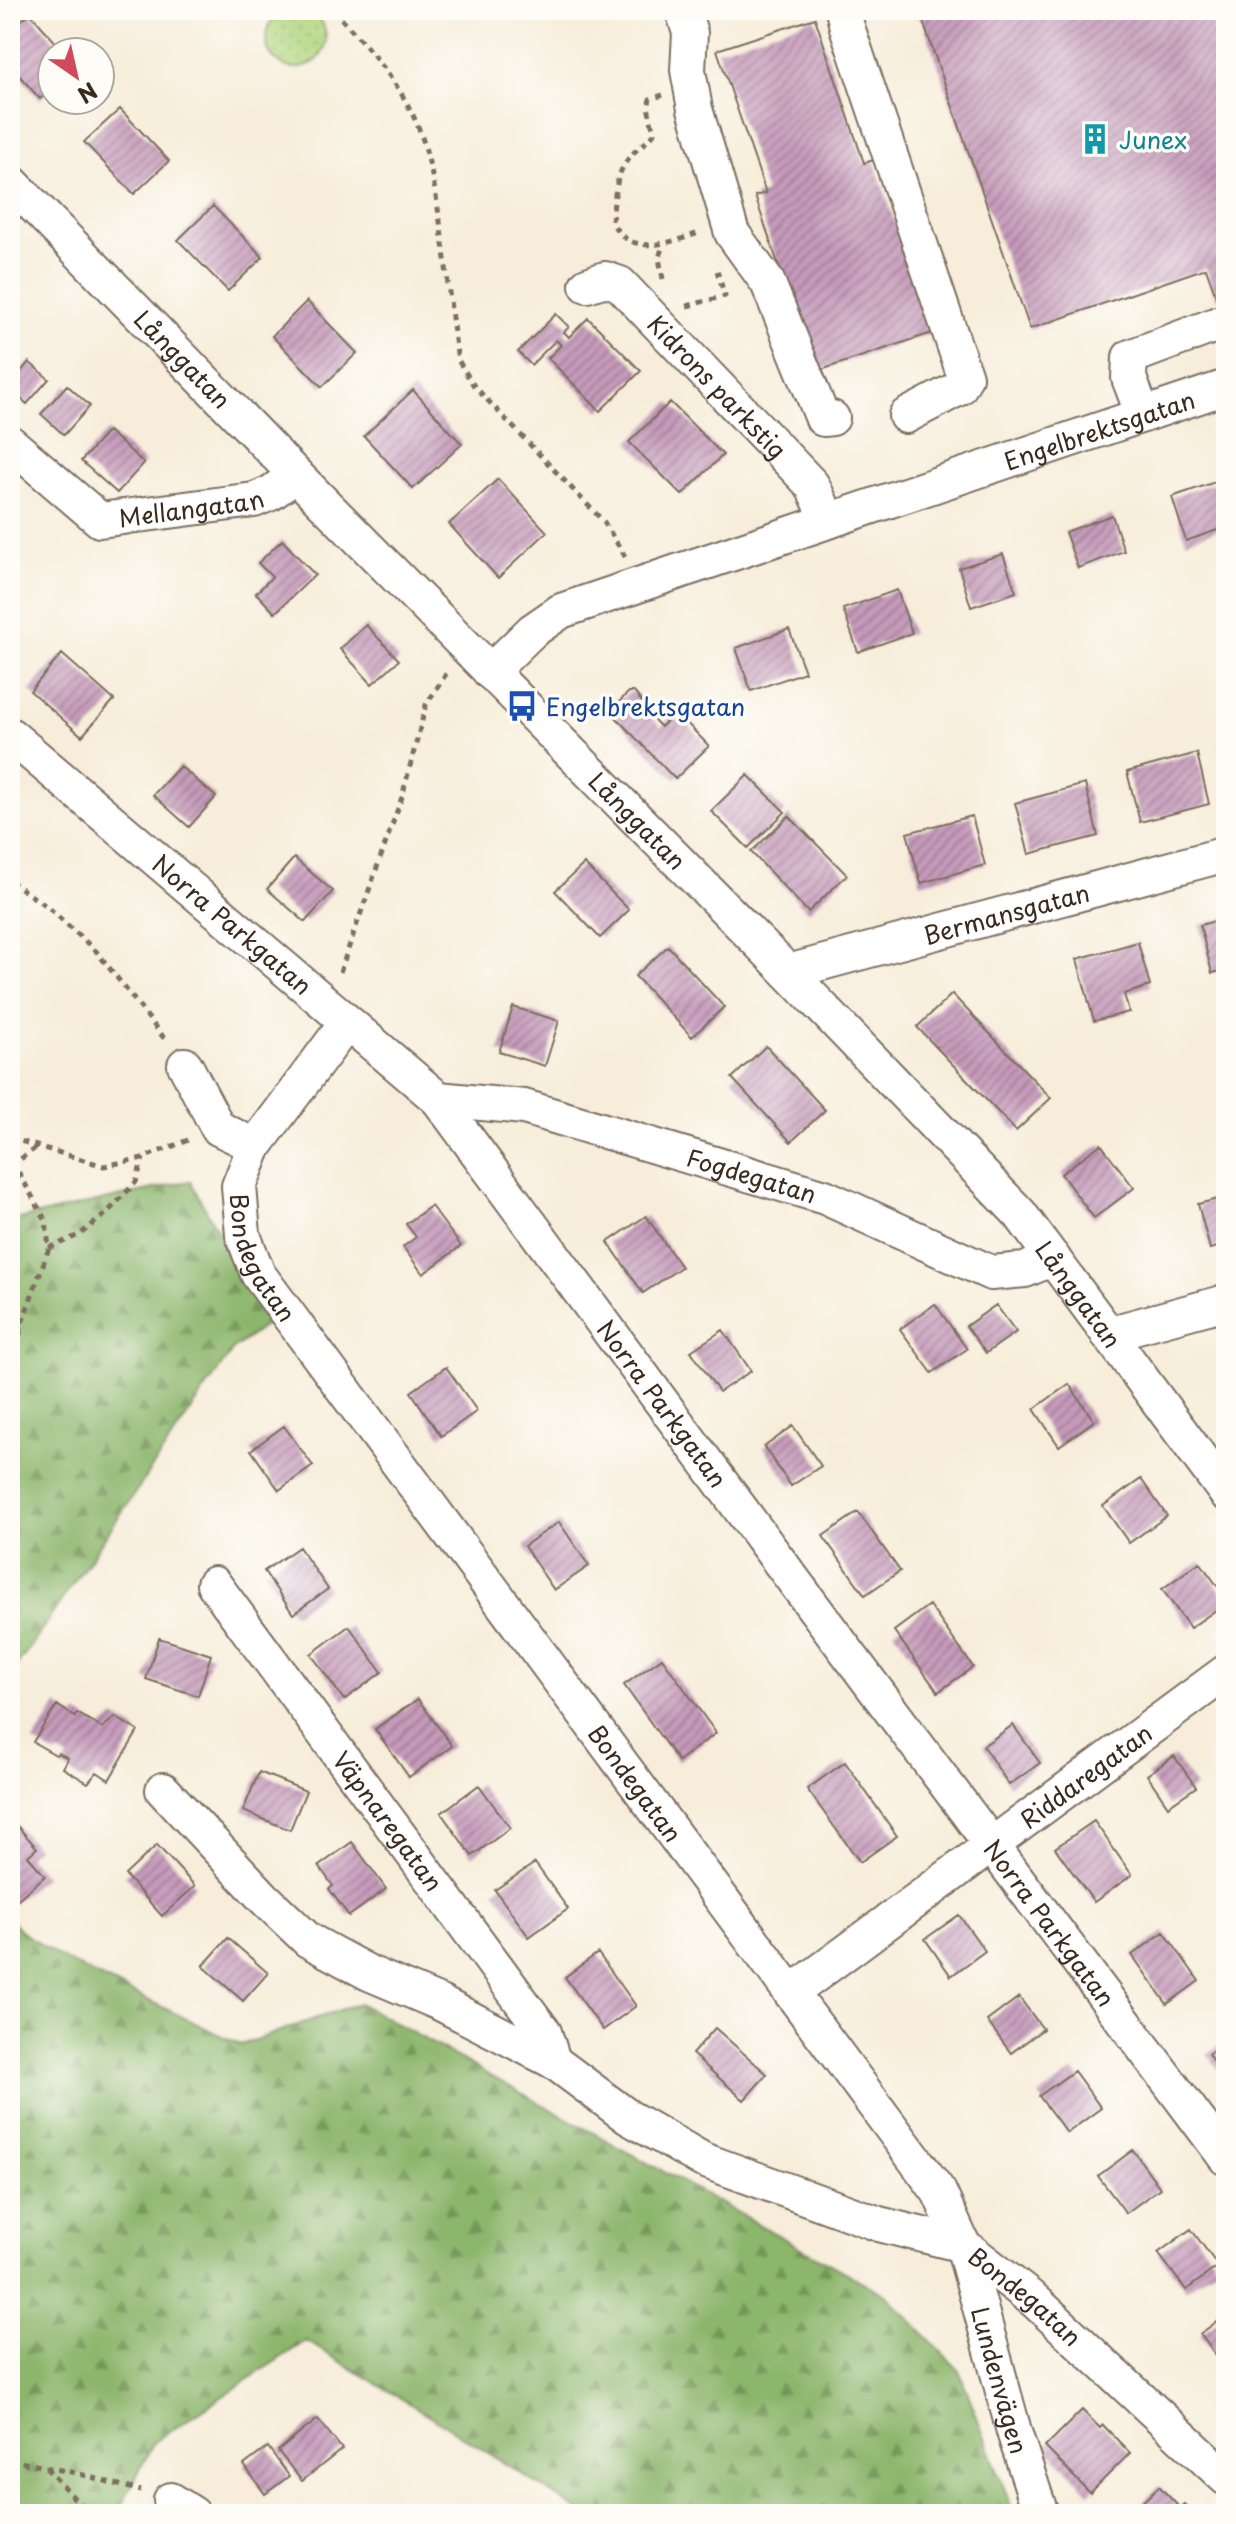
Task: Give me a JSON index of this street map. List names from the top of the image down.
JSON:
{
  "streets": {
    "street": [
      "Långgatan",
      "Kidrons parkstig",
      "Engelbrektsgatan",
      "Mellangatan",
      "Bermansgatan",
      "Norra Parkgatan",
      "Fogdegatan",
      "Bondegatan",
      "Riddaregatan",
      "Väpnaregatan",
      "Lundenvägen"
    ]
  },
  "crossings": [
    ["Långgatan", "Engelbrektsgatan"],
    ["Långgatan", "Mellangatan"],
    ["Långgatan", "Bermansgatan"],
    ["Långgatan", "Fogdegatan"],
    ["Kidrons parkstig", "Engelbrektsgatan"],
    ["Norra Parkgatan", "Fogdegatan"],
    ["Norra Parkgatan", "Bondegatan"],
    ["Norra Parkgatan", "Riddaregatan"],
    ["Bondegatan", "Riddaregatan"],
    ["Bondegatan", "Lundenvägen"]
  ],
  "places": {
    "building": ["Junex"],
    "bus stop": ["Engelbrektsgatan"]
  },
  "north": "bottom right"
}
